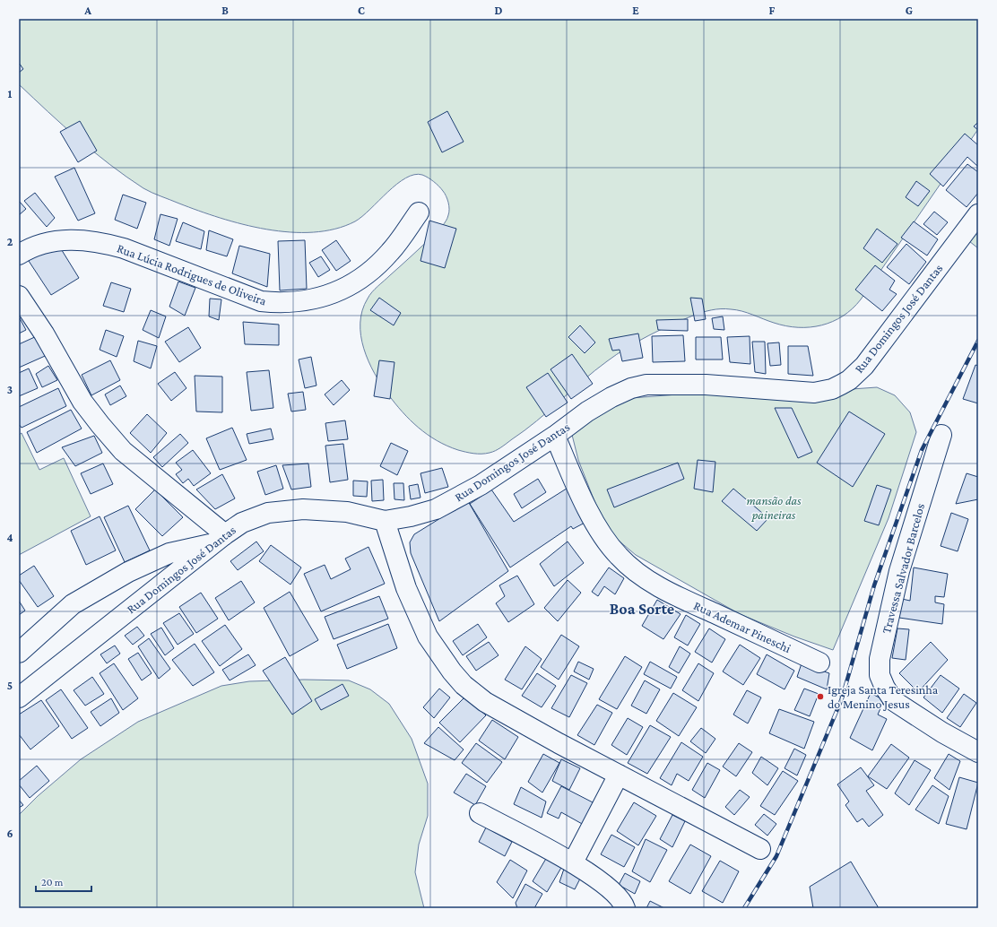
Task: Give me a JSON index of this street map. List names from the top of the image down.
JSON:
{
  "streets": {
    "street": [
      "Rua Lúcia Rodrigues de Oliveira",
      "Rua Domingos José Dantas",
      "Travessa Salvador Barcelos",
      "Rua Ademar Pineschi"
    ]
  },
  "crossings": [
    ["Rua Domingos José Dantas", "Rua Ademar Pineschi"]
  ],
  "districts": ["Boa Sorte"],
  "parks": ["mansão das paineiras"],
  "places": ["Igreja Santa Teresinha do Menino Jesus"],
  "scale_bar": "20 m",
  "grid": {
    "columns": [
      "A",
      "B",
      "C",
      "D",
      "E",
      "F",
      "G"
    ],
    "rows": [
      "1",
      "2",
      "3",
      "4",
      "5",
      "6"
    ]
  }
}
